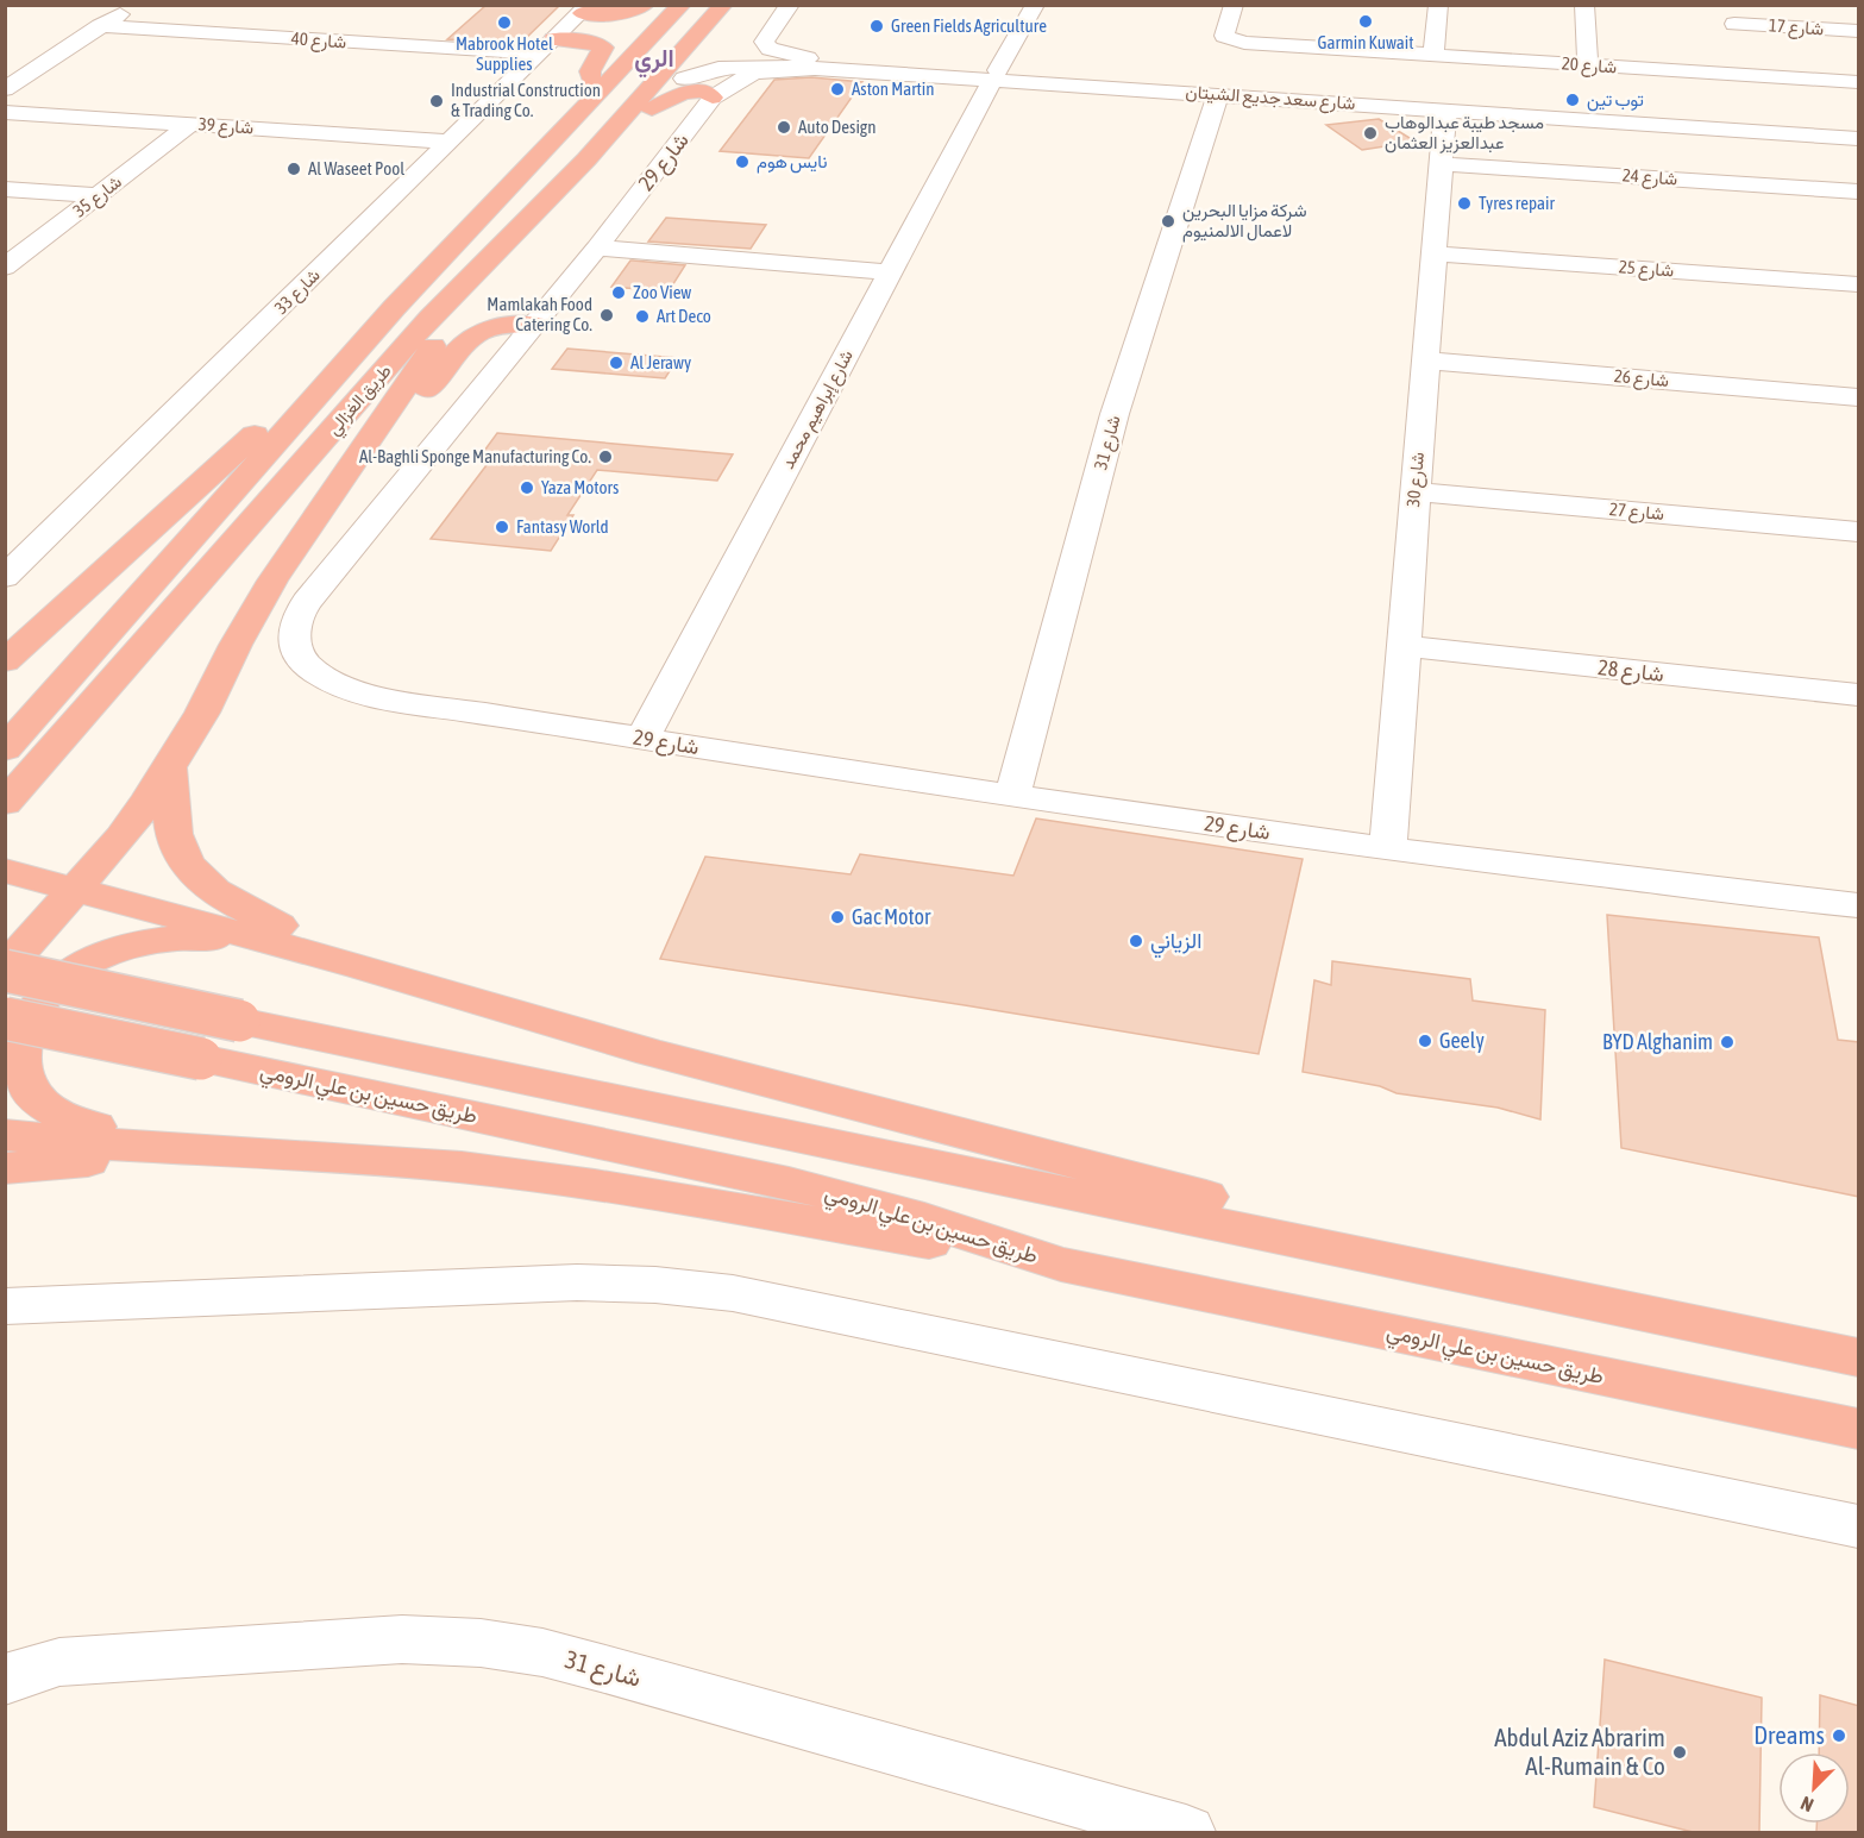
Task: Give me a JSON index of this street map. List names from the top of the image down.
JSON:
{
  "streets": {
    "highway": ["طريق الغزالي", "طريق حسين بن علي الرومي"],
    "street": [
      "شارع 17",
      "شارع 40",
      "شارع 20",
      "شارع سعد جديع الشيتان",
      "شارع 39",
      "شارع 29",
      "شارع 24",
      "شارع 35",
      "شارع 25",
      "شارع 33",
      "شارع 26",
      "شارع إبراهيم محمد",
      "شارع 31",
      "شارع 30",
      "شارع 27",
      "شارع 28"
    ]
  },
  "crossings": [
    ["شارع 40", "شارع 33"],
    ["شارع سعد جديع الشيتان", "شارع 29"],
    ["شارع سعد جديع الشيتان", "شارع إبراهيم محمد"],
    ["شارع سعد جديع الشيتان", "شارع 31"],
    ["شارع سعد جديع الشيتان", "شارع 30"],
    ["شارع 39", "شارع 35"],
    ["شارع 39", "شارع 33"],
    ["شارع 29", "شارع إبراهيم محمد"],
    ["شارع 29", "شارع 31"],
    ["شارع 29", "شارع 30"],
    ["شارع 24", "شارع 30"],
    ["شارع 25", "شارع 30"],
    ["شارع 26", "شارع 30"],
    ["شارع 30", "شارع 27"],
    ["شارع 30", "شارع 28"]
  ],
  "districts": ["الري"],
  "places": [
    "Garmin Kuwait",
    "Mabrook Hotel Supplies",
    "Green Fields Agriculture",
    "Aston Martin",
    "توب تين",
    "Industrial Construction & Trading Co.",
    "Auto Design",
    "مسجد طيبة عبدالوهاب عبدالعزيز العثمان",
    "نايس هوم",
    "Al Waseet Pool",
    "Tyres repair",
    "شركة مزايا البحرين لاعمال الالمنيوم",
    "Zoo View",
    "Mamlakah Food Catering Co.",
    "Art Deco",
    "Al Jerawy",
    "Al-Baghli Sponge Manufacturing Co.",
    "Yaza Motors",
    "Fantasy World",
    "Gac Motor",
    "الزياني",
    "Geely",
    "BYD Alghanim",
    "Dreams",
    "Abdul Aziz Abrarim Al-Rumain & Co"
  ],
  "north": "bottom left"
}
